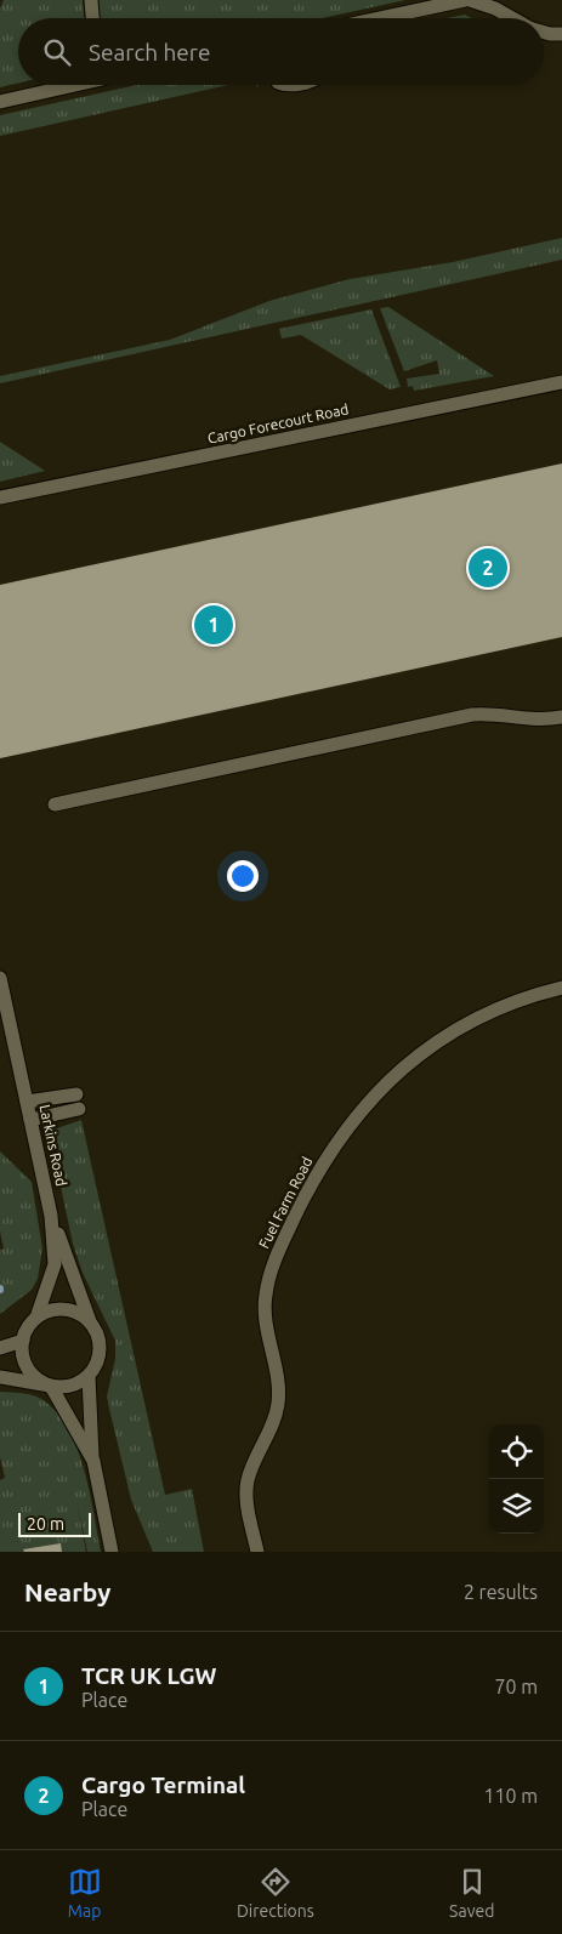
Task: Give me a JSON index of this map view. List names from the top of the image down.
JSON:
{
  "streets": {
    "lane": ["Cargo Forecourt Road", "Larkins Road", "Fuel Farm Road"]
  },
  "scale_bar": "20 m",
  "page": {
    "search": "Search here",
    "pins": ["2", "1"],
    "scale": "20 m",
    "heading": ["Nearby", "2 results"],
    "list": [
      {
        "mark": "1",
        "name": "TCR UK LGW",
        "note": "Place",
        "value": "70 m"
      },
      {
        "mark": "2",
        "name": "Cargo Terminal",
        "note": "Place",
        "value": "110 m"
      }
    ],
    "nav": ["Map", "Directions", "Saved"]
  }
}
